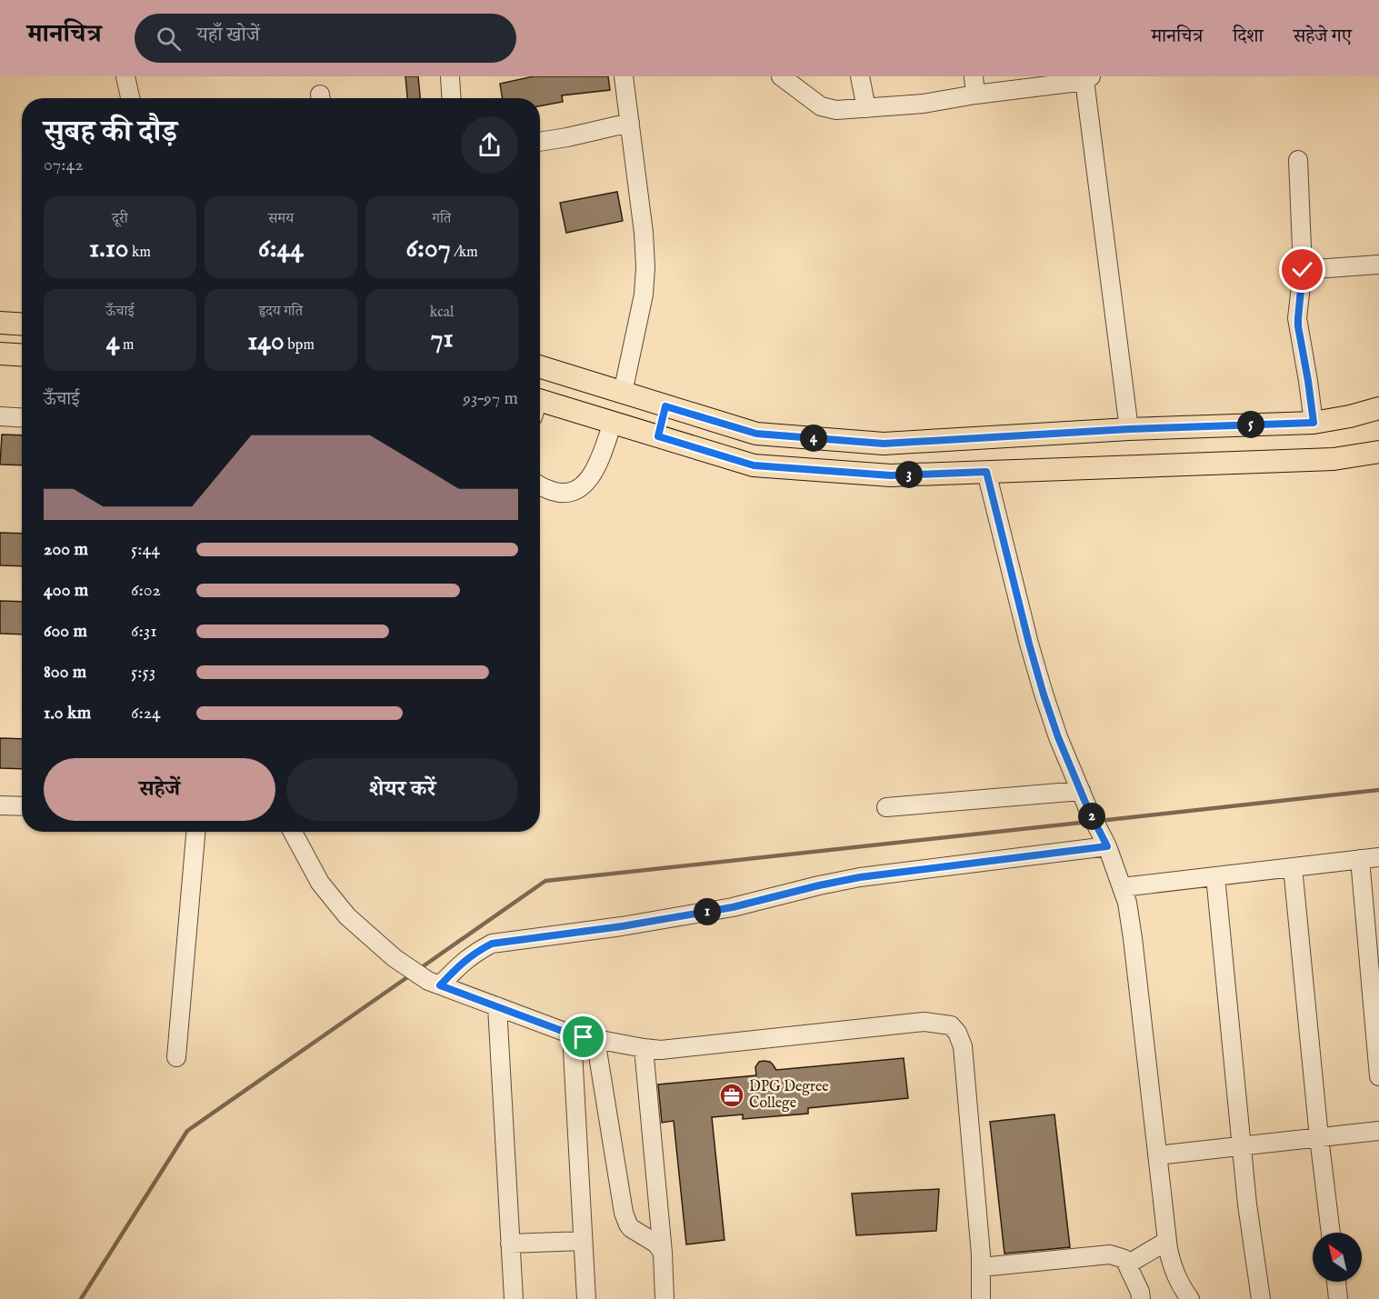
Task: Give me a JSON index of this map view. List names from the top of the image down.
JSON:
{
  "places": {
    "office": ["DPG Degree College"]
  },
  "north": "top left",
  "page": {
    "header": "मानचित्र",
    "search": "यहाँ खोजें",
    "nav": ["मानचित्र", "दिशा", "सहेजे गए"],
    "heading": ["सुबह की दौड़", "07:42"],
    "stats": [
      ["दूरी", "1.10 km"],
      ["समय", "6:44"],
      ["गति", "6:07 /km"],
      ["ऊँचाई", "4 m"],
      ["हृदय गति", "140 bpm"],
      ["kcal", "71"]
    ],
    "chart": ["ऊँचाई", "93–97 m"],
    "pins": [
      "5",
      "4",
      "3",
      "2",
      "1"
    ],
    "list": [
      {
        "name": "200 m",
        "note": "5:44"
      },
      {
        "name": "400 m",
        "note": "6:02"
      },
      {
        "name": "600 m",
        "note": "6:31"
      },
      {
        "name": "800 m",
        "note": "5:53"
      },
      {
        "name": "1.0 km",
        "note": "6:24"
      }
    ],
    "buttons": ["सहेजें", "शेयर करें"]
  }
}
